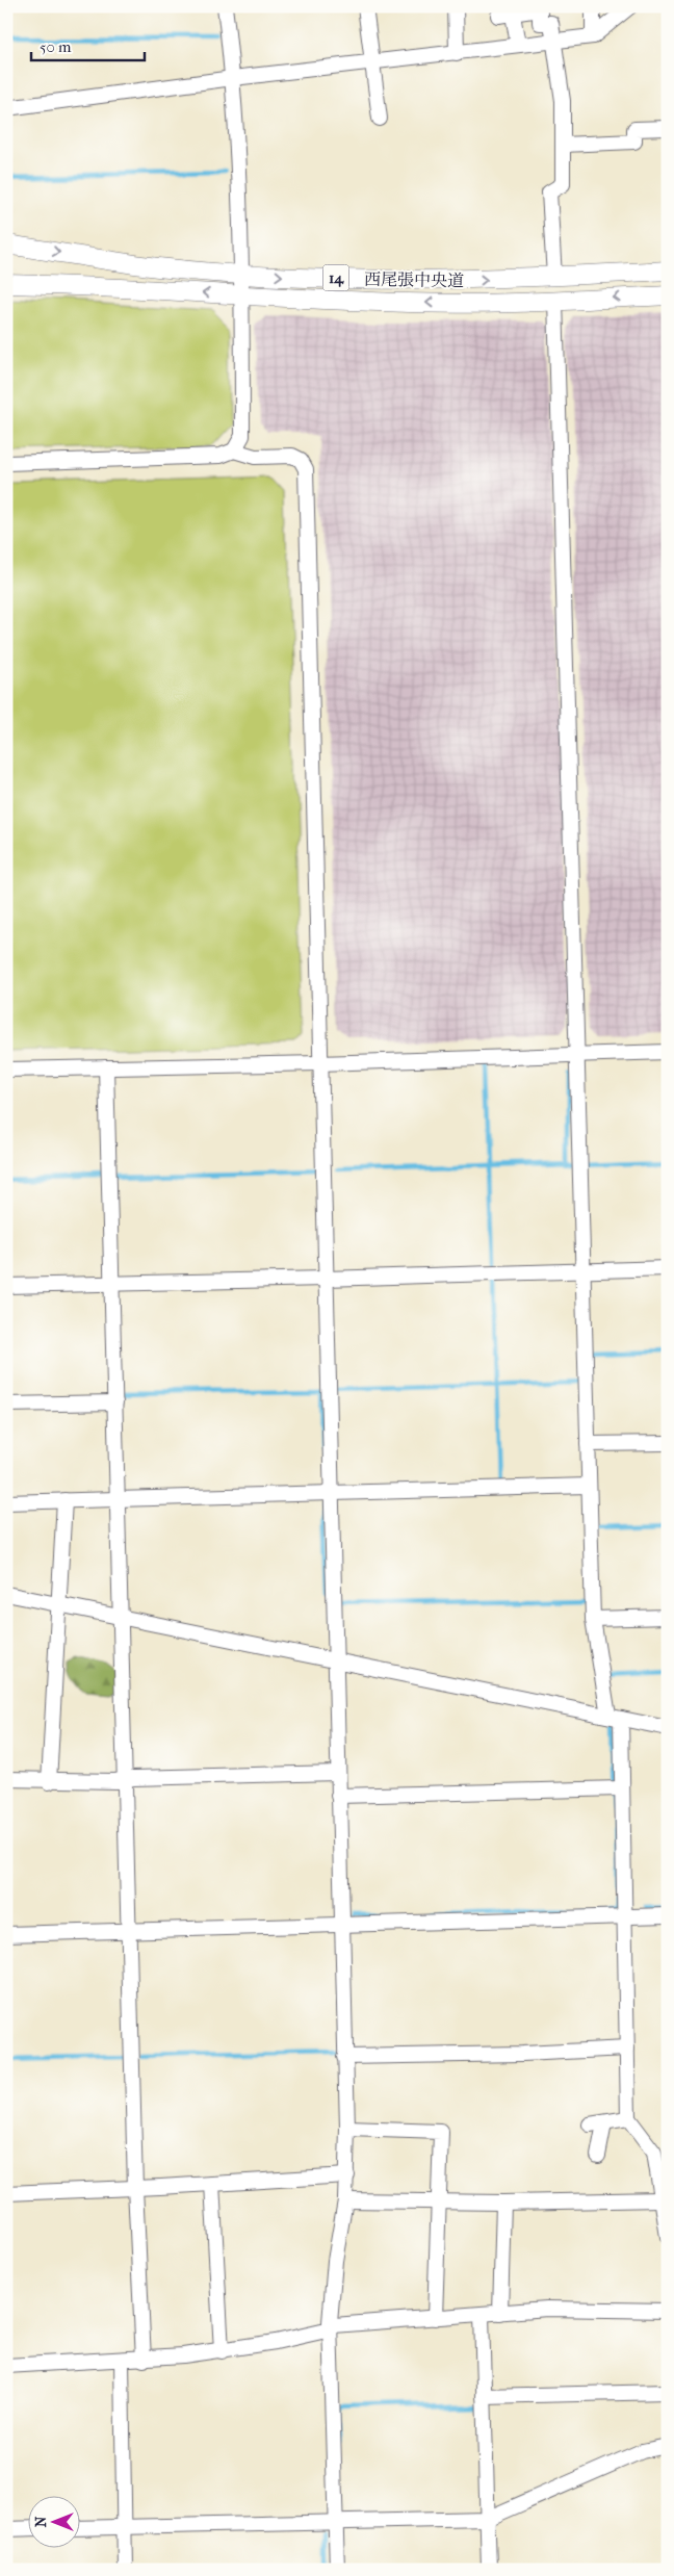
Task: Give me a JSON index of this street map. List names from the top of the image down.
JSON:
{
  "streets": {
    "main road": ["14", "西尾張中央道"]
  },
  "scale_bar": "50 m",
  "north": "left"
}
